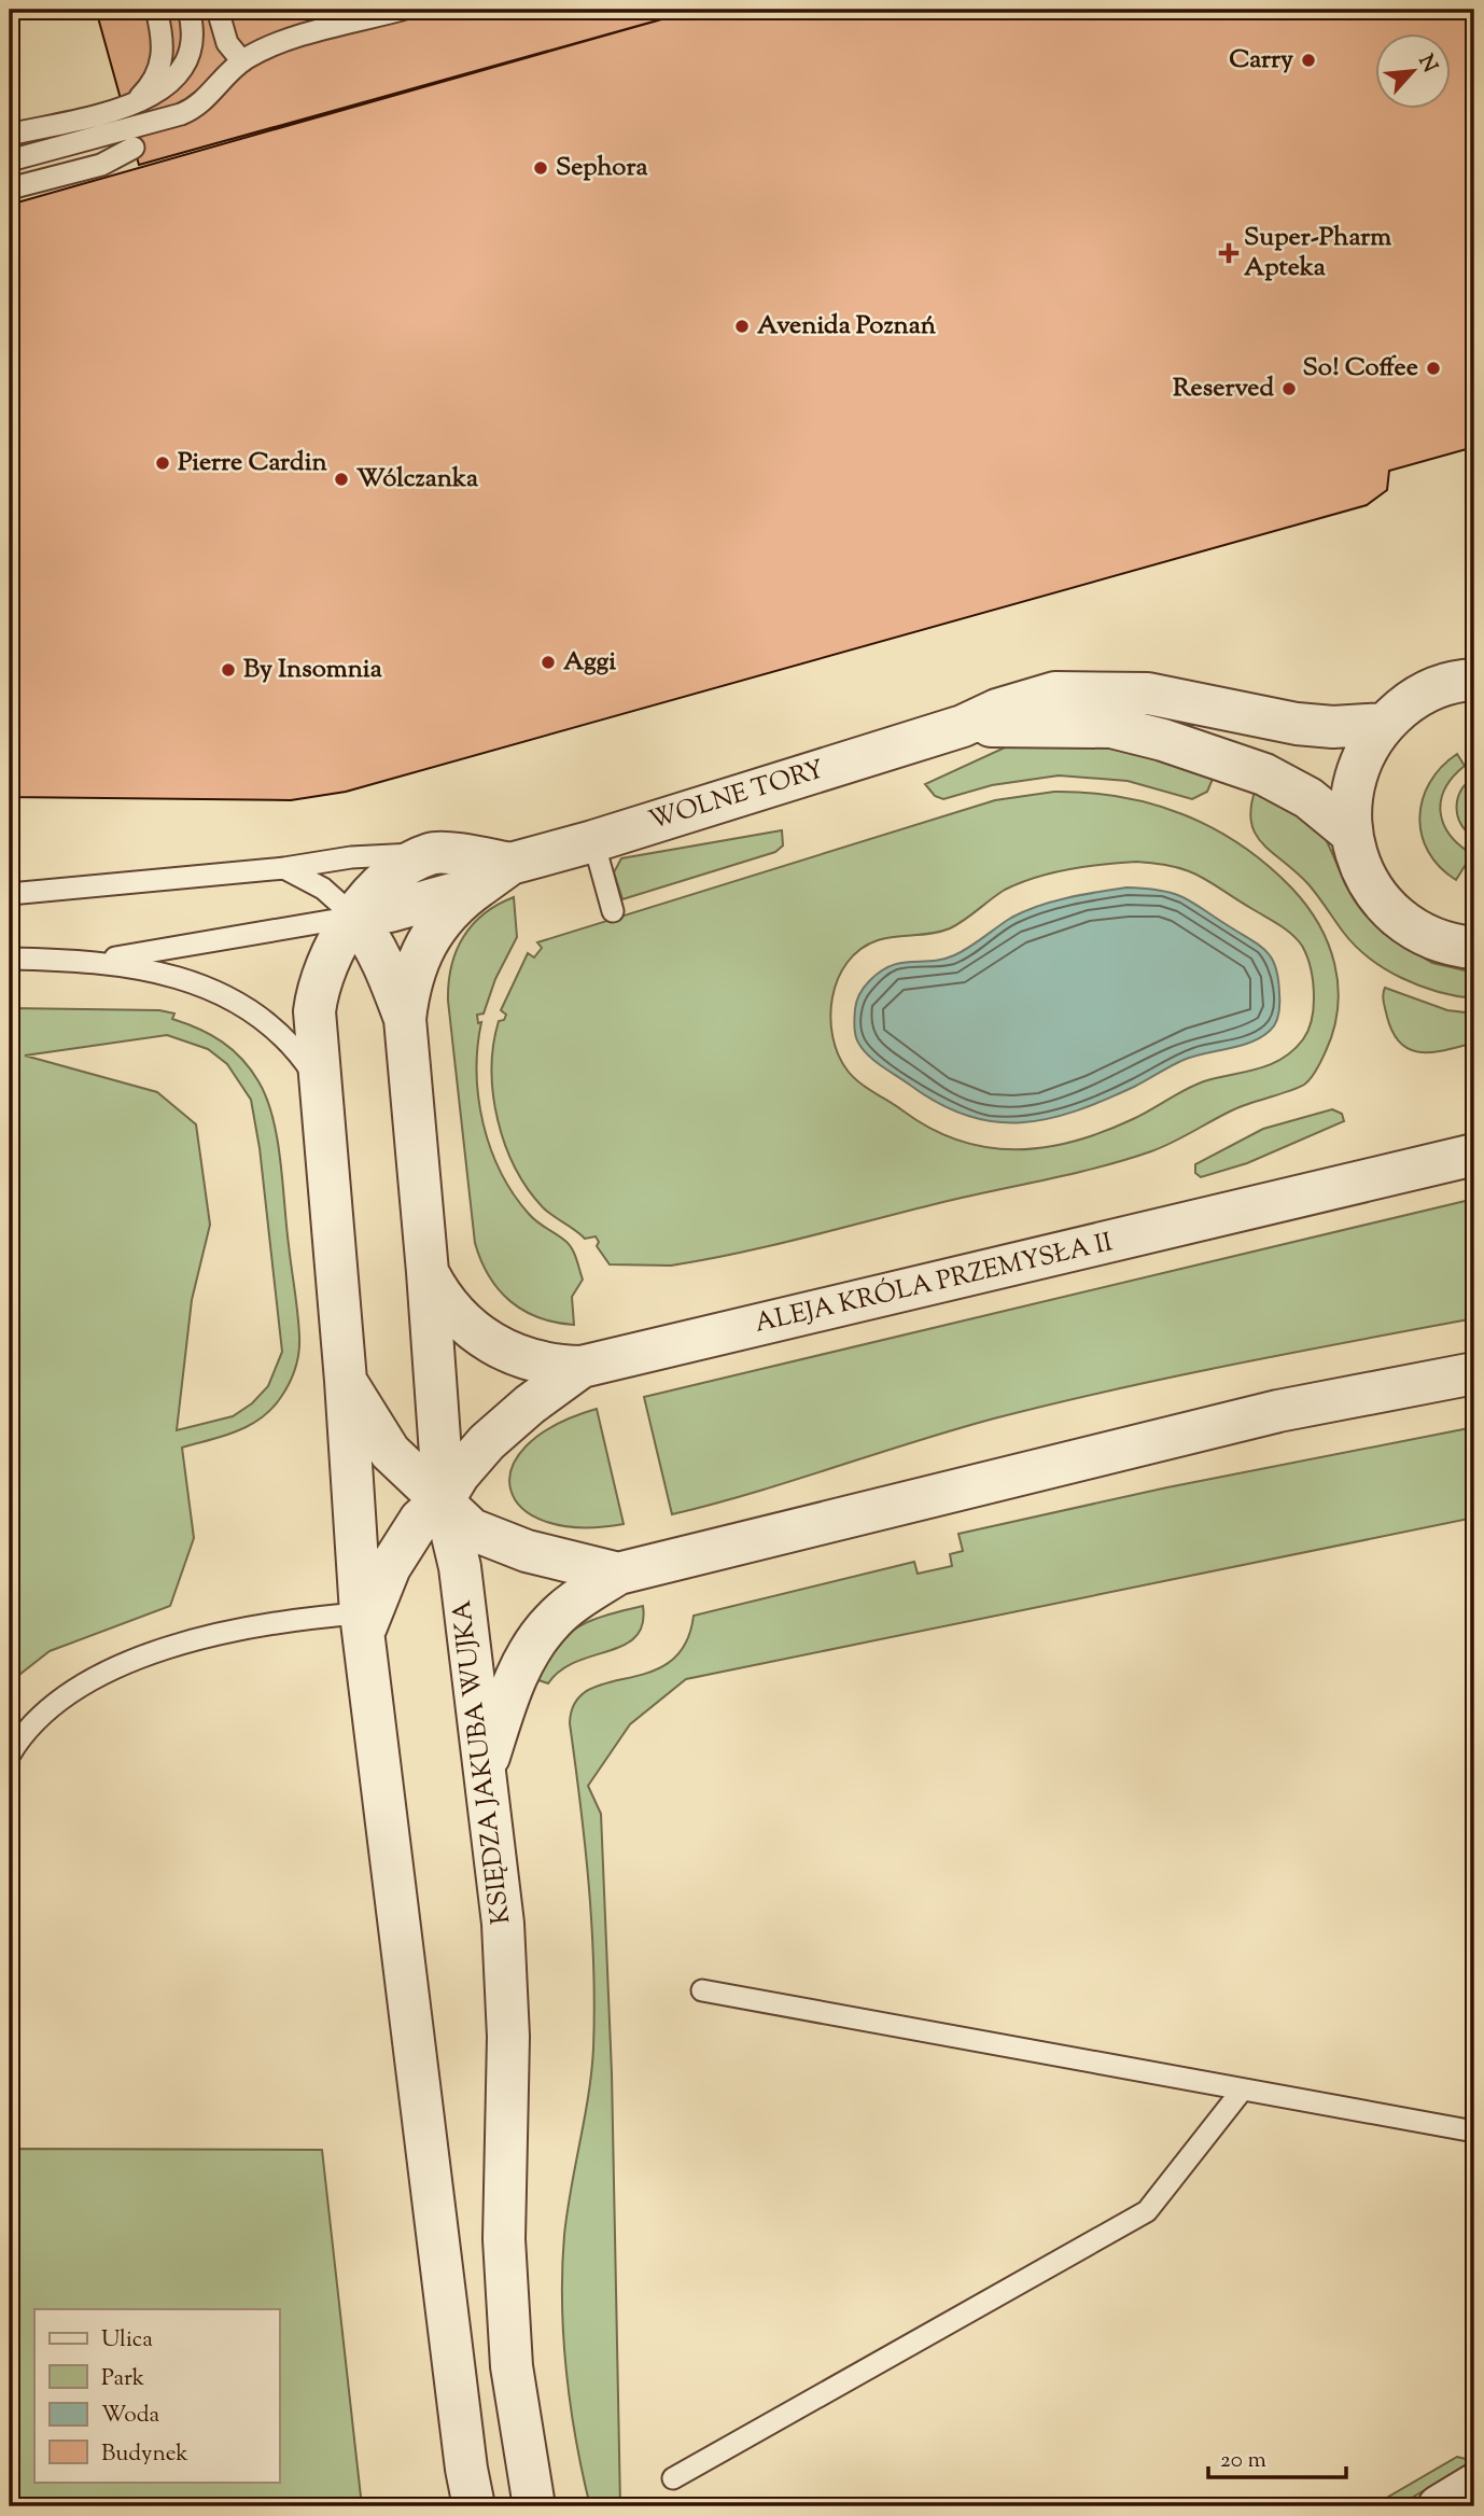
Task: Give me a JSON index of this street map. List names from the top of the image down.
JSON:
{
  "streets": {
    "street": ["WOLNE TORY", "ALEJA KRÓLA PRZEMYSŁA II", "KSIĘDZA JAKUBA WUJKA"]
  },
  "crossings": [
    ["ALEJA KRÓLA PRZEMYSŁA II", "KSIĘDZA JAKUBA WUJKA"]
  ],
  "places": {
    "other": [
      "Carry",
      "Sephora",
      "Avenida Poznań",
      "So! Coffee",
      "Reserved",
      "Pierre Cardin",
      "Wólczanka",
      "Aggi",
      "By Insomnia"
    ],
    "health": ["Super-Pharm Apteka"]
  },
  "legend": [
    "Ulica",
    "Park",
    "Woda",
    "Budynek"
  ],
  "scale_bar": "20 m",
  "north": "top right"
}
